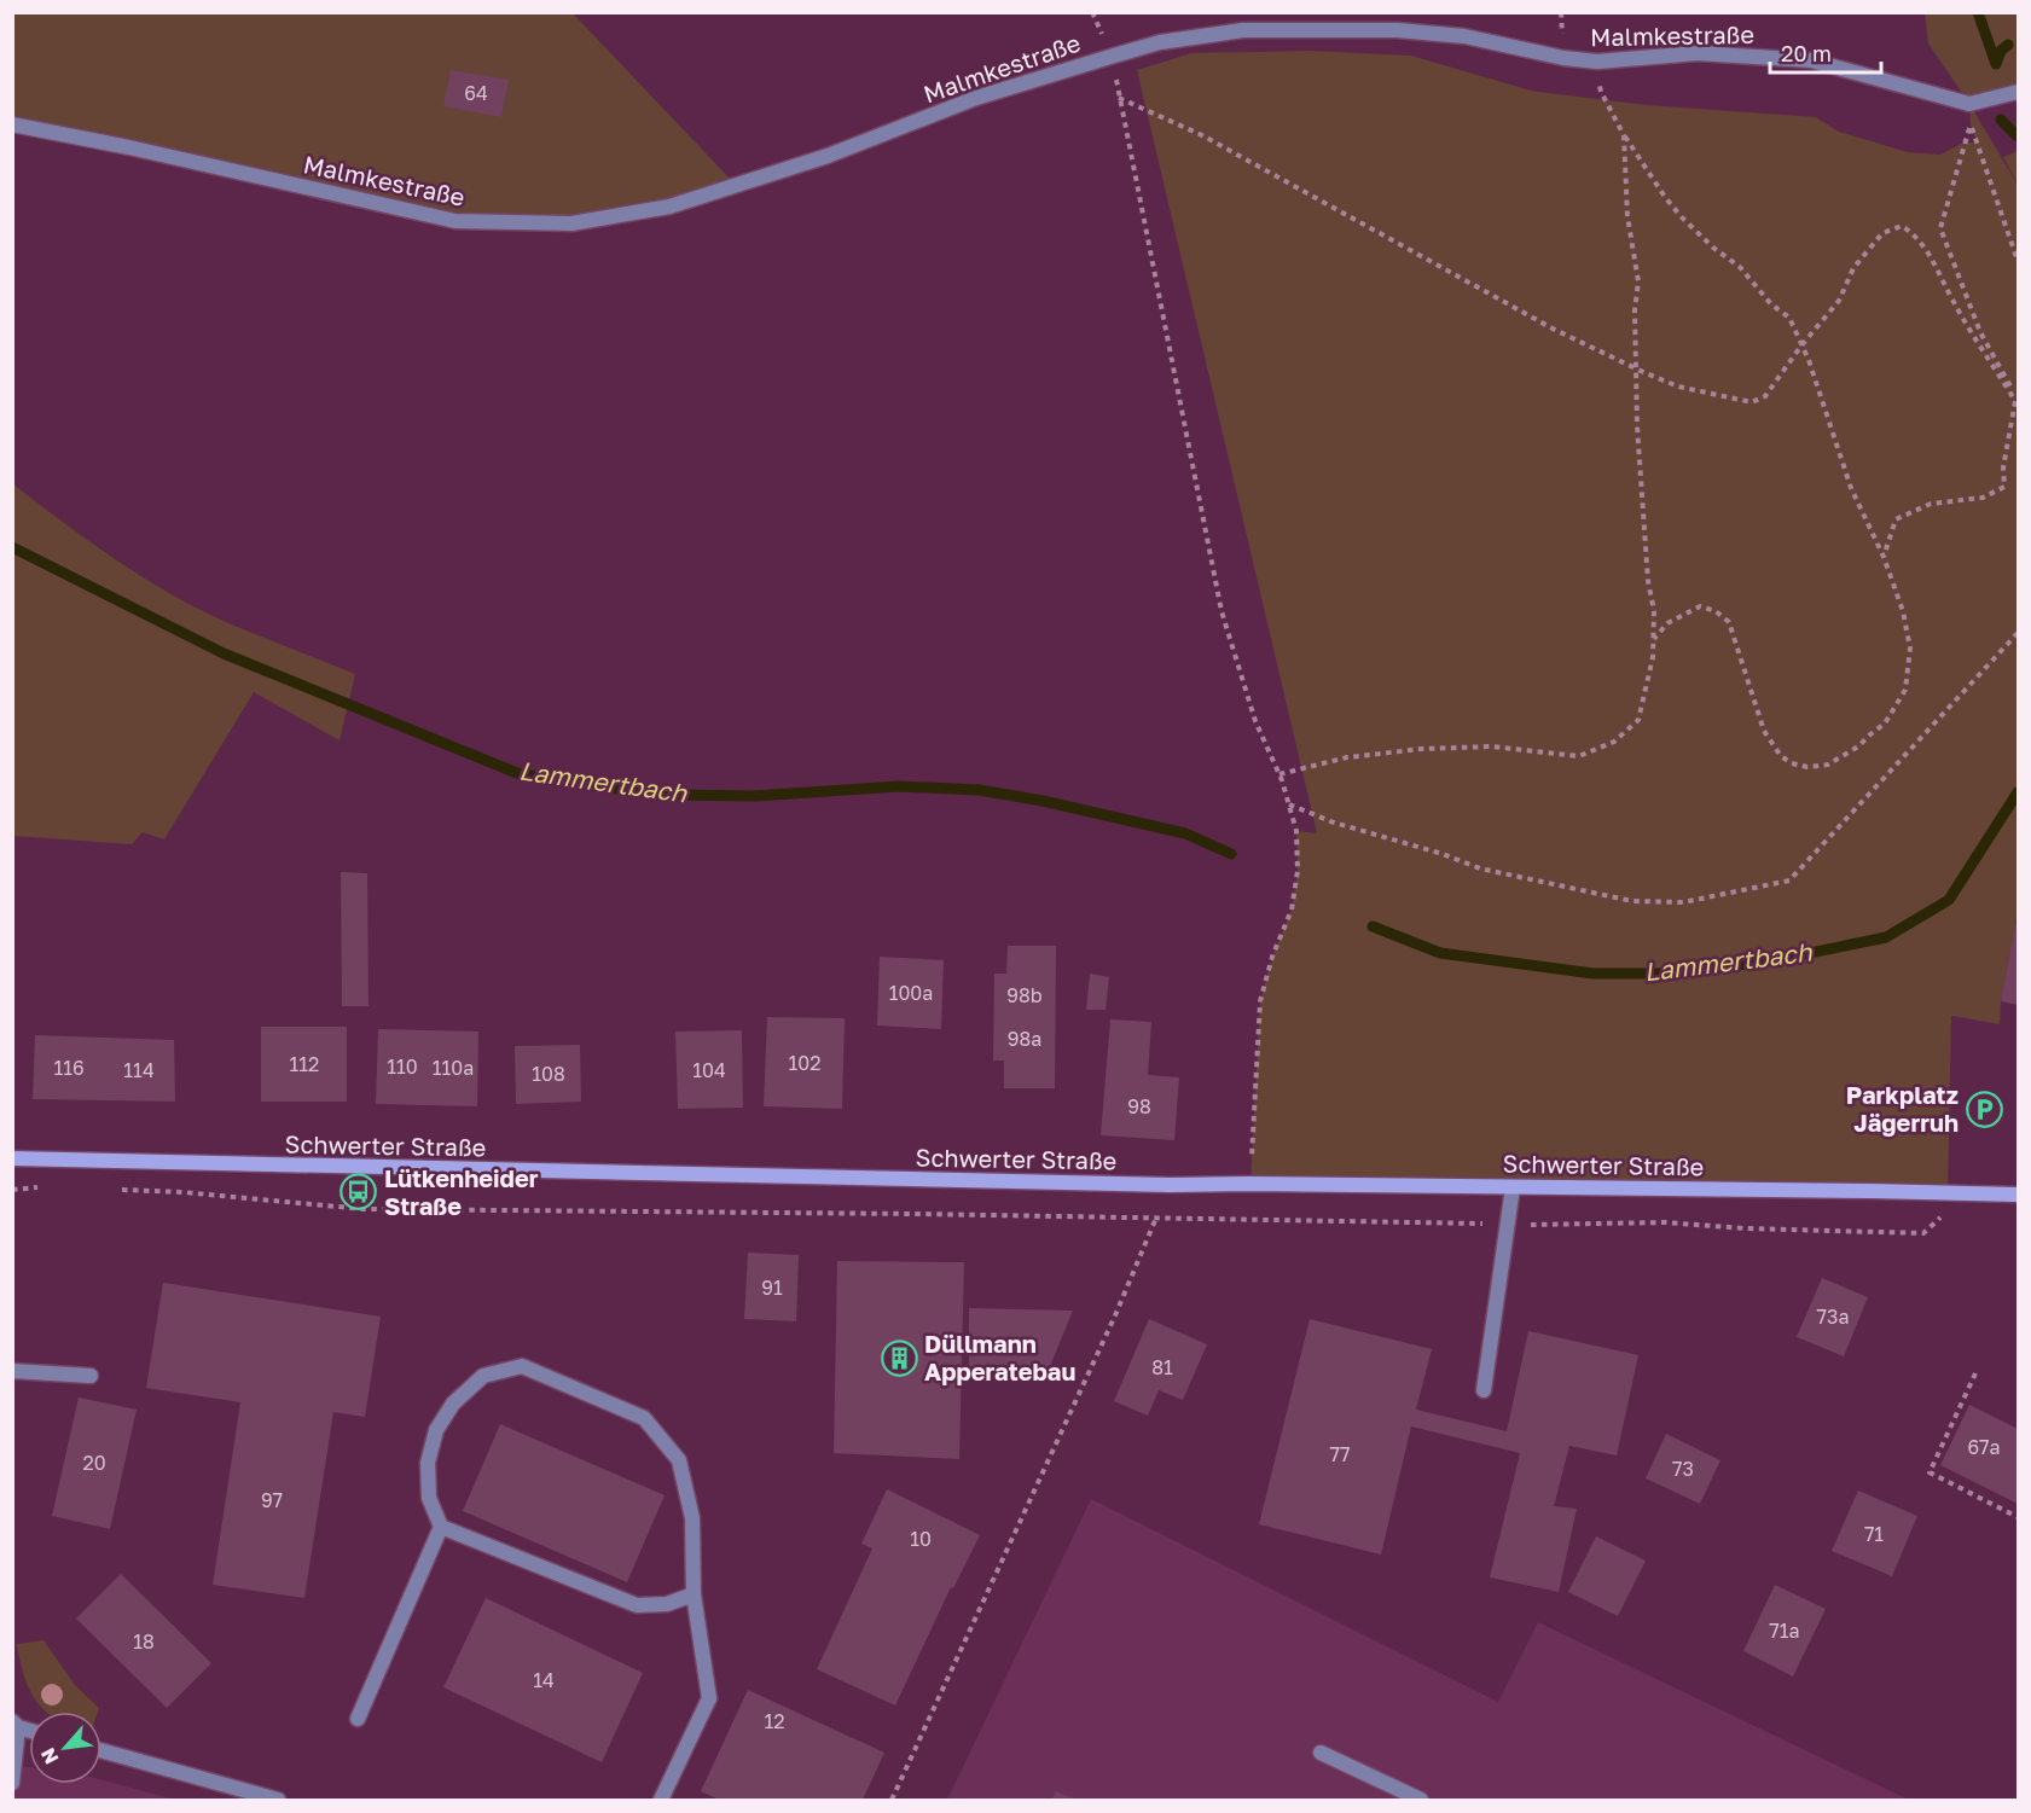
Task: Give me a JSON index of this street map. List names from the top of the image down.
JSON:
{
  "streets": {
    "main road": ["Schwerter Straße"],
    "street": ["Malmkestraße"]
  },
  "water": ["Lammertbach"],
  "places": {
    "parking": ["Parkplatz Jägerruh"],
    "bus stop": ["Lütkenheider Straße"],
    "building": ["Düllmann Apperatebau"]
  },
  "house_numbers": [
    "64",
    "100a",
    "98b",
    "98a",
    "102",
    "112",
    "110",
    "116",
    "110a",
    "114",
    "104",
    "108",
    "98",
    "91",
    "73a",
    "81",
    "67a",
    "77",
    "20",
    "73",
    "97",
    "71",
    "10",
    "71a",
    "18",
    "14",
    "12"
  ],
  "scale_bar": "20 m",
  "north": "bottom left"
}
